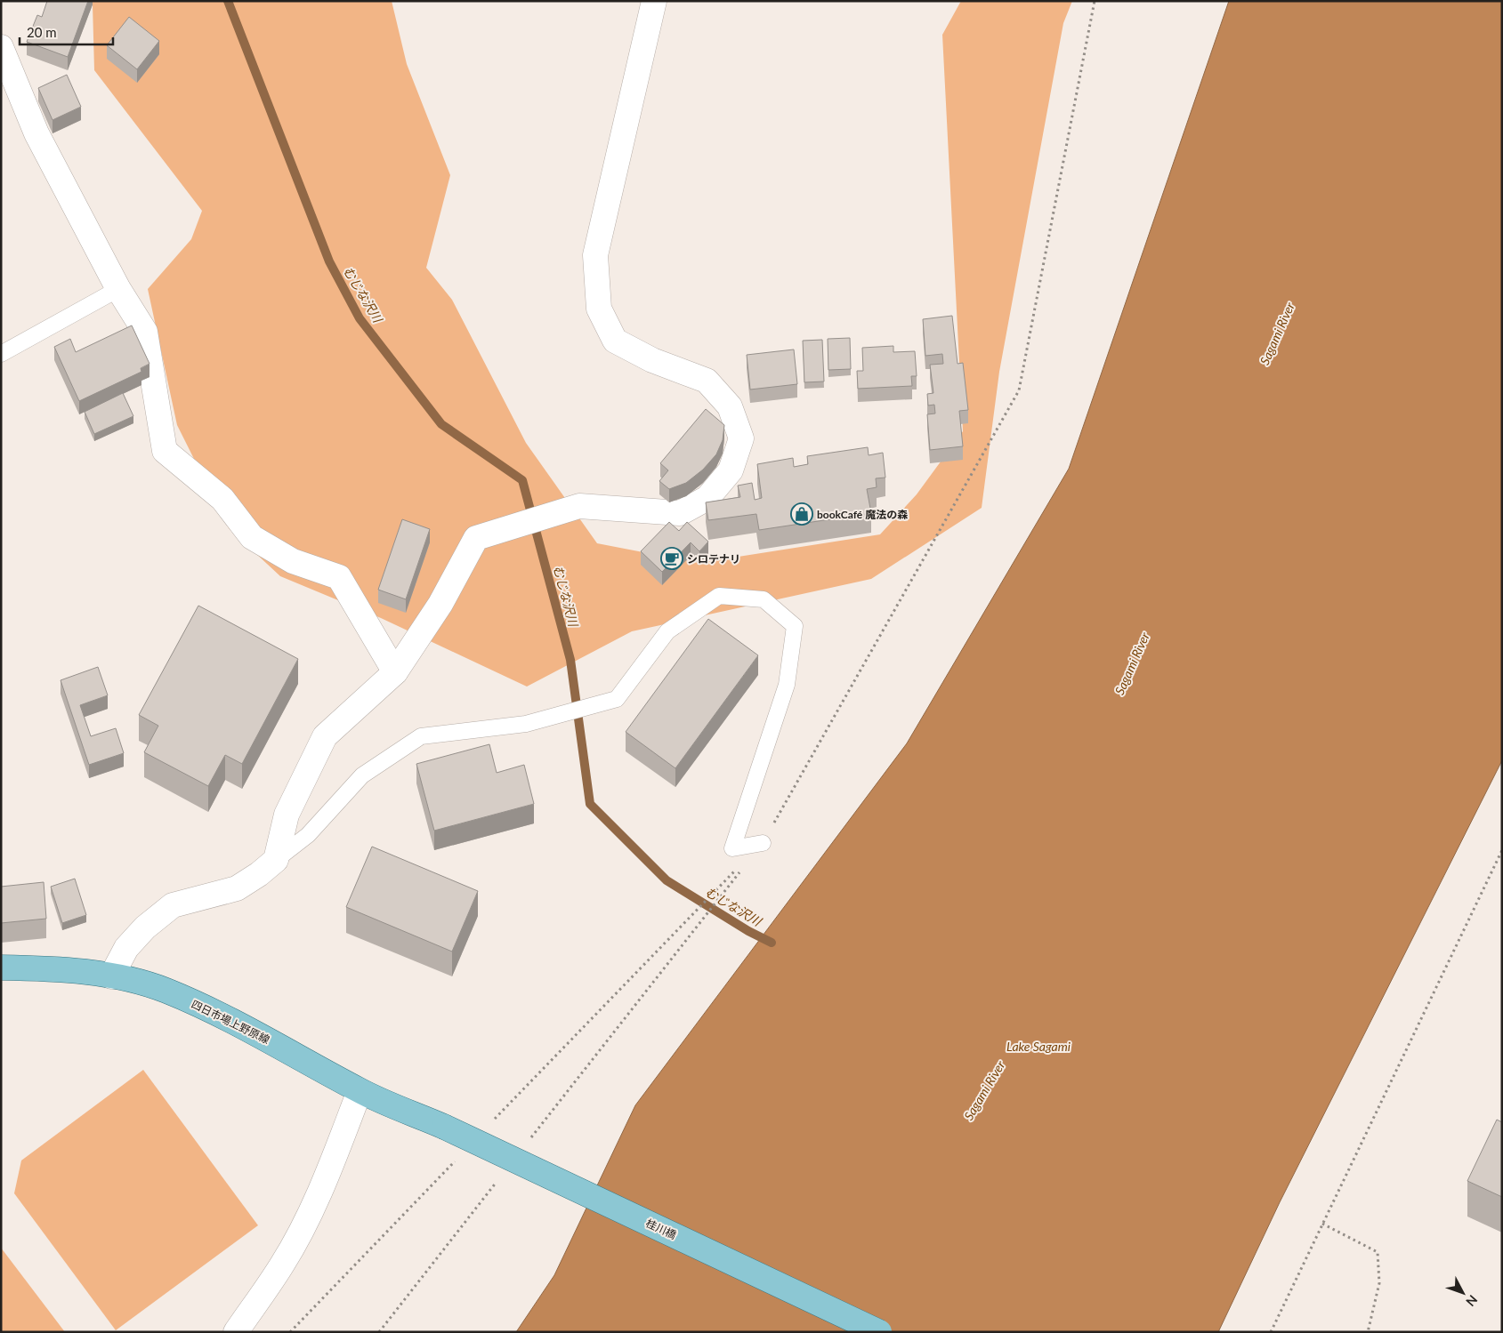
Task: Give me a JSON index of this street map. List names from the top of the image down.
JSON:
{
  "streets": {
    "main road": ["四日市場上野原線", "桂川橋"]
  },
  "crossings": [
    ["四日市場上野原線", "桂川橋"]
  ],
  "water": ["むじな沢川", "Sagami River", "Lake Sagami"],
  "places": {
    "shop": ["bookCafé 魔法の森"],
    "cafe": ["シロテナリ"]
  },
  "scale_bar": "20 m",
  "north": "bottom right"
}
